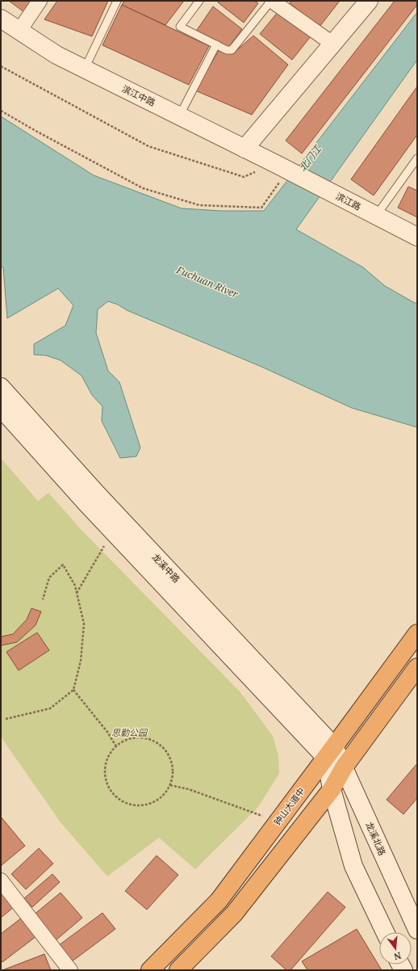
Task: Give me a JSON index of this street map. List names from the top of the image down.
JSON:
{
  "streets": {
    "highway": ["钟山大道中"],
    "main road": [
      "滨江中路",
      "滨江路",
      "龙溪中路",
      "龙溪北路"
    ]
  },
  "crossings": [
    ["滨江中路", "滨江路"],
    ["龙溪中路", "钟山大道中"],
    ["龙溪中路", "龙溪北路"],
    ["钟山大道中", "龙溪北路"]
  ],
  "water": ["北门江", "Fuchuan River"],
  "parks": ["思勤公园"],
  "north": "bottom"
}
